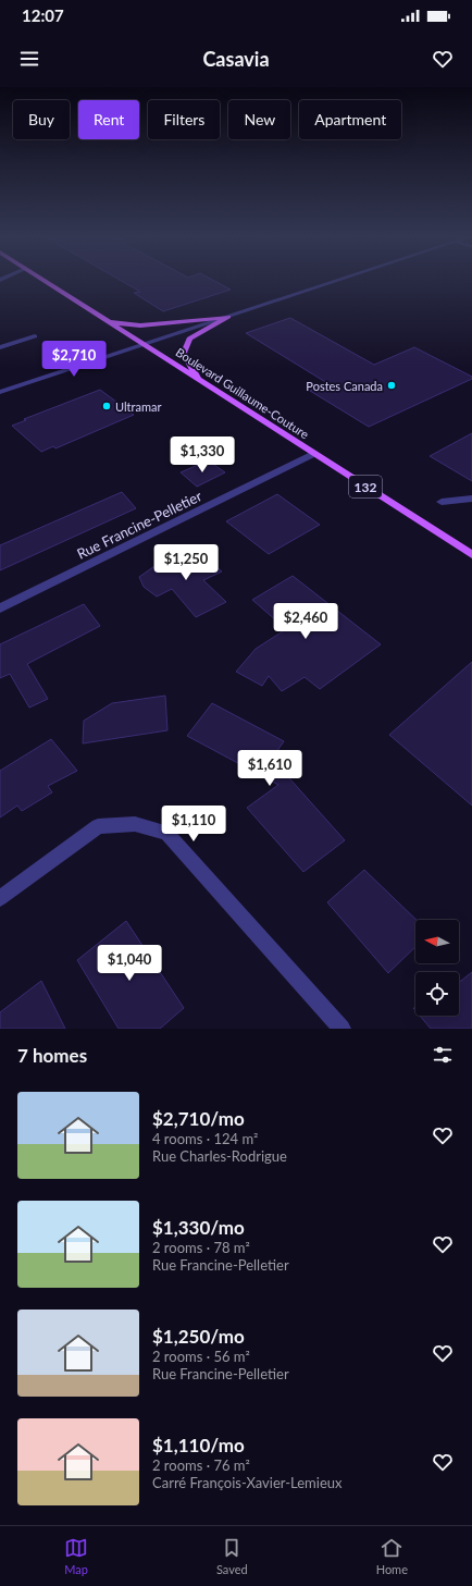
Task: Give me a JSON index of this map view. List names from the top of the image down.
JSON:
{
  "streets": {
    "main road": ["Boulevard Guillaume-Couture", "132"],
    "street": ["Rue Francine-Pelletier"]
  },
  "crossings": [
    ["Boulevard Guillaume-Couture", "Rue Francine-Pelletier"]
  ],
  "places": ["Postes Canada", "Ultramar"],
  "north": "left",
  "page": {
    "status": "12:07",
    "header": "Casavia",
    "chip": [
      "Buy",
      "Rent",
      "Filters",
      "New",
      "Apartment"
    ],
    "price": [
      "$2,710",
      "$1,330",
      "$1,250",
      "$2,460",
      "$1,610",
      "$1,110",
      "$1,040"
    ],
    "heading": "7 homes",
    "list": [
      {
        "name": "$2,710/mo",
        "note": "4 rooms · 124 m² · Rue Charles-Rodrigue"
      },
      {
        "name": "$1,330/mo",
        "note": "2 rooms · 78 m² · Rue Francine-Pelletier"
      },
      {
        "name": "$1,250/mo",
        "note": "2 rooms · 56 m² · Rue Francine-Pelletier"
      },
      {
        "name": "$1,110/mo",
        "note": "2 rooms · 76 m² · Carré François-Xavier-Lemieux"
      }
    ],
    "tabs": ["Map", "Saved", "Home"]
  }
}
